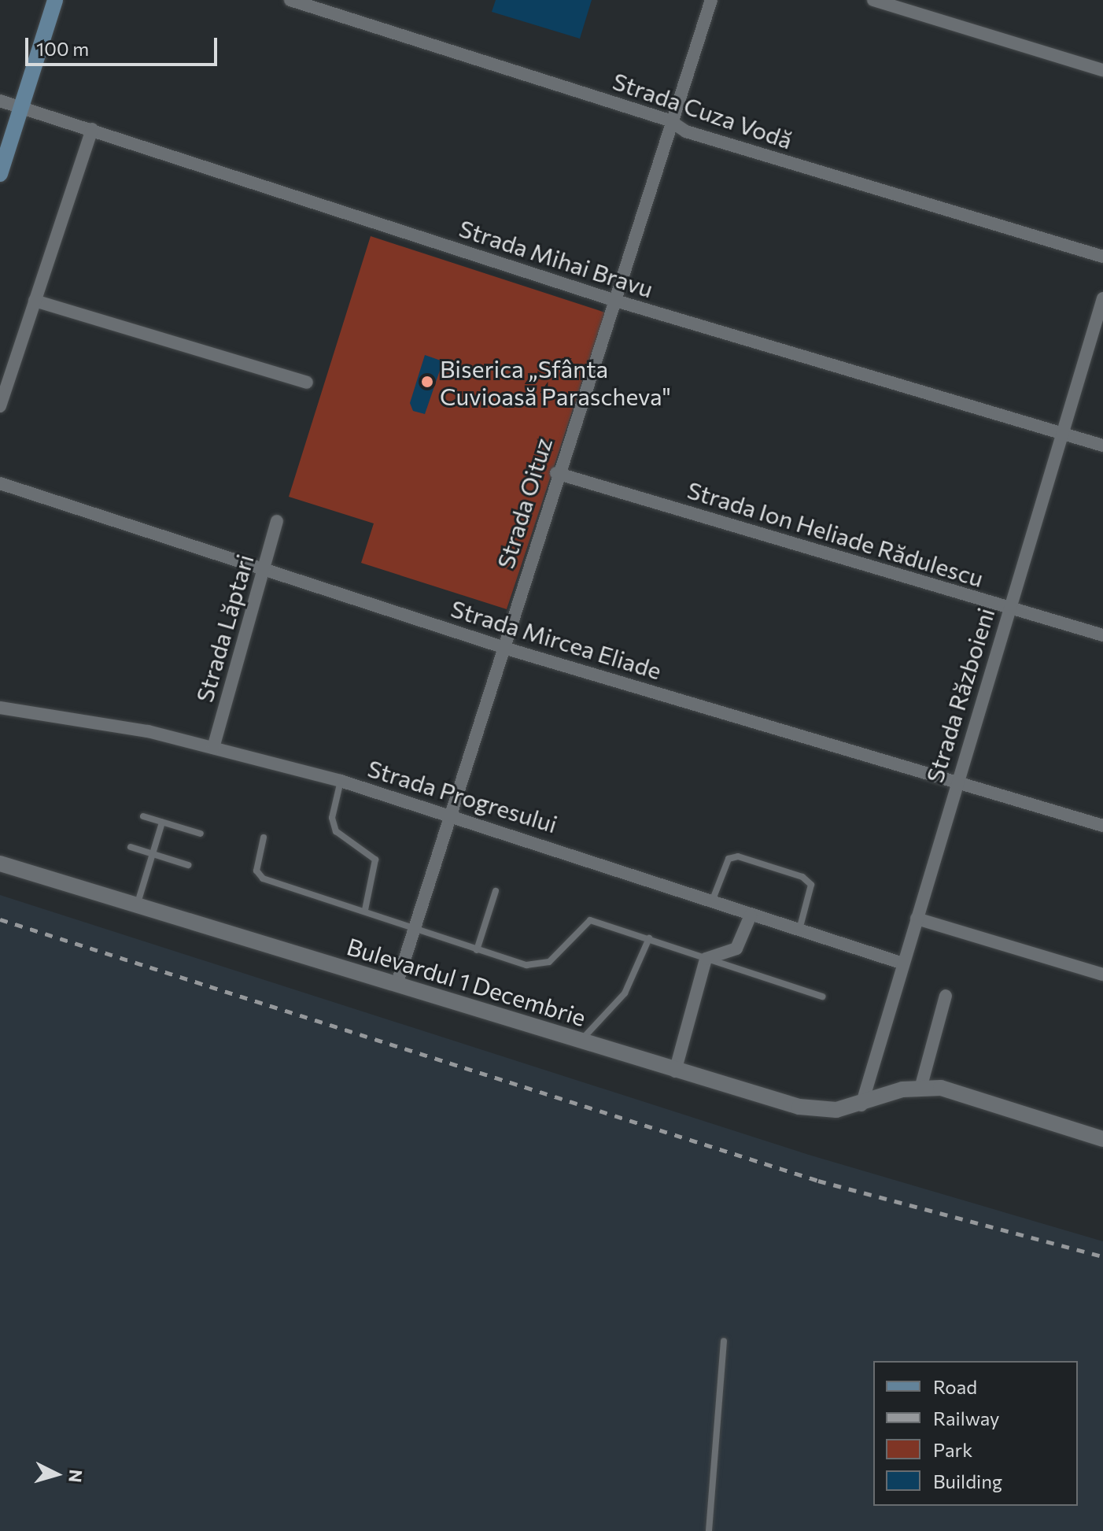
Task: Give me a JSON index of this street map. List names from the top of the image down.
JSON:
{
  "streets": {
    "street": [
      "Strada Cuza Vodă",
      "Strada Mihai Bravu",
      "Strada Oituz",
      "Strada Ion Heliade Rădulescu",
      "Strada Lăptari",
      "Strada Mircea Eliade",
      "Strada Războieni",
      "Strada Progresului",
      "Bulevardul 1 Decembrie"
    ]
  },
  "crossings": [
    ["Strada Cuza Vodă", "Strada Oituz"],
    ["Strada Mihai Bravu", "Strada Oituz"],
    ["Strada Mihai Bravu", "Strada Războieni"],
    ["Strada Oituz", "Strada Ion Heliade Rădulescu"],
    ["Strada Oituz", "Strada Mircea Eliade"],
    ["Strada Oituz", "Strada Progresului"],
    ["Strada Oituz", "Bulevardul 1 Decembrie"],
    ["Strada Ion Heliade Rădulescu", "Strada Războieni"],
    ["Strada Lăptari", "Strada Mircea Eliade"],
    ["Strada Lăptari", "Strada Progresului"],
    ["Strada Mircea Eliade", "Strada Războieni"],
    ["Strada Războieni", "Strada Progresului"],
    ["Strada Războieni", "Bulevardul 1 Decembrie"]
  ],
  "places": ["Biserica „Sfânta Cuvioasă Parascheva\""],
  "legend": [
    "Road",
    "Railway",
    "Park",
    "Building"
  ],
  "scale_bar": "100 m",
  "north": "right"
}
